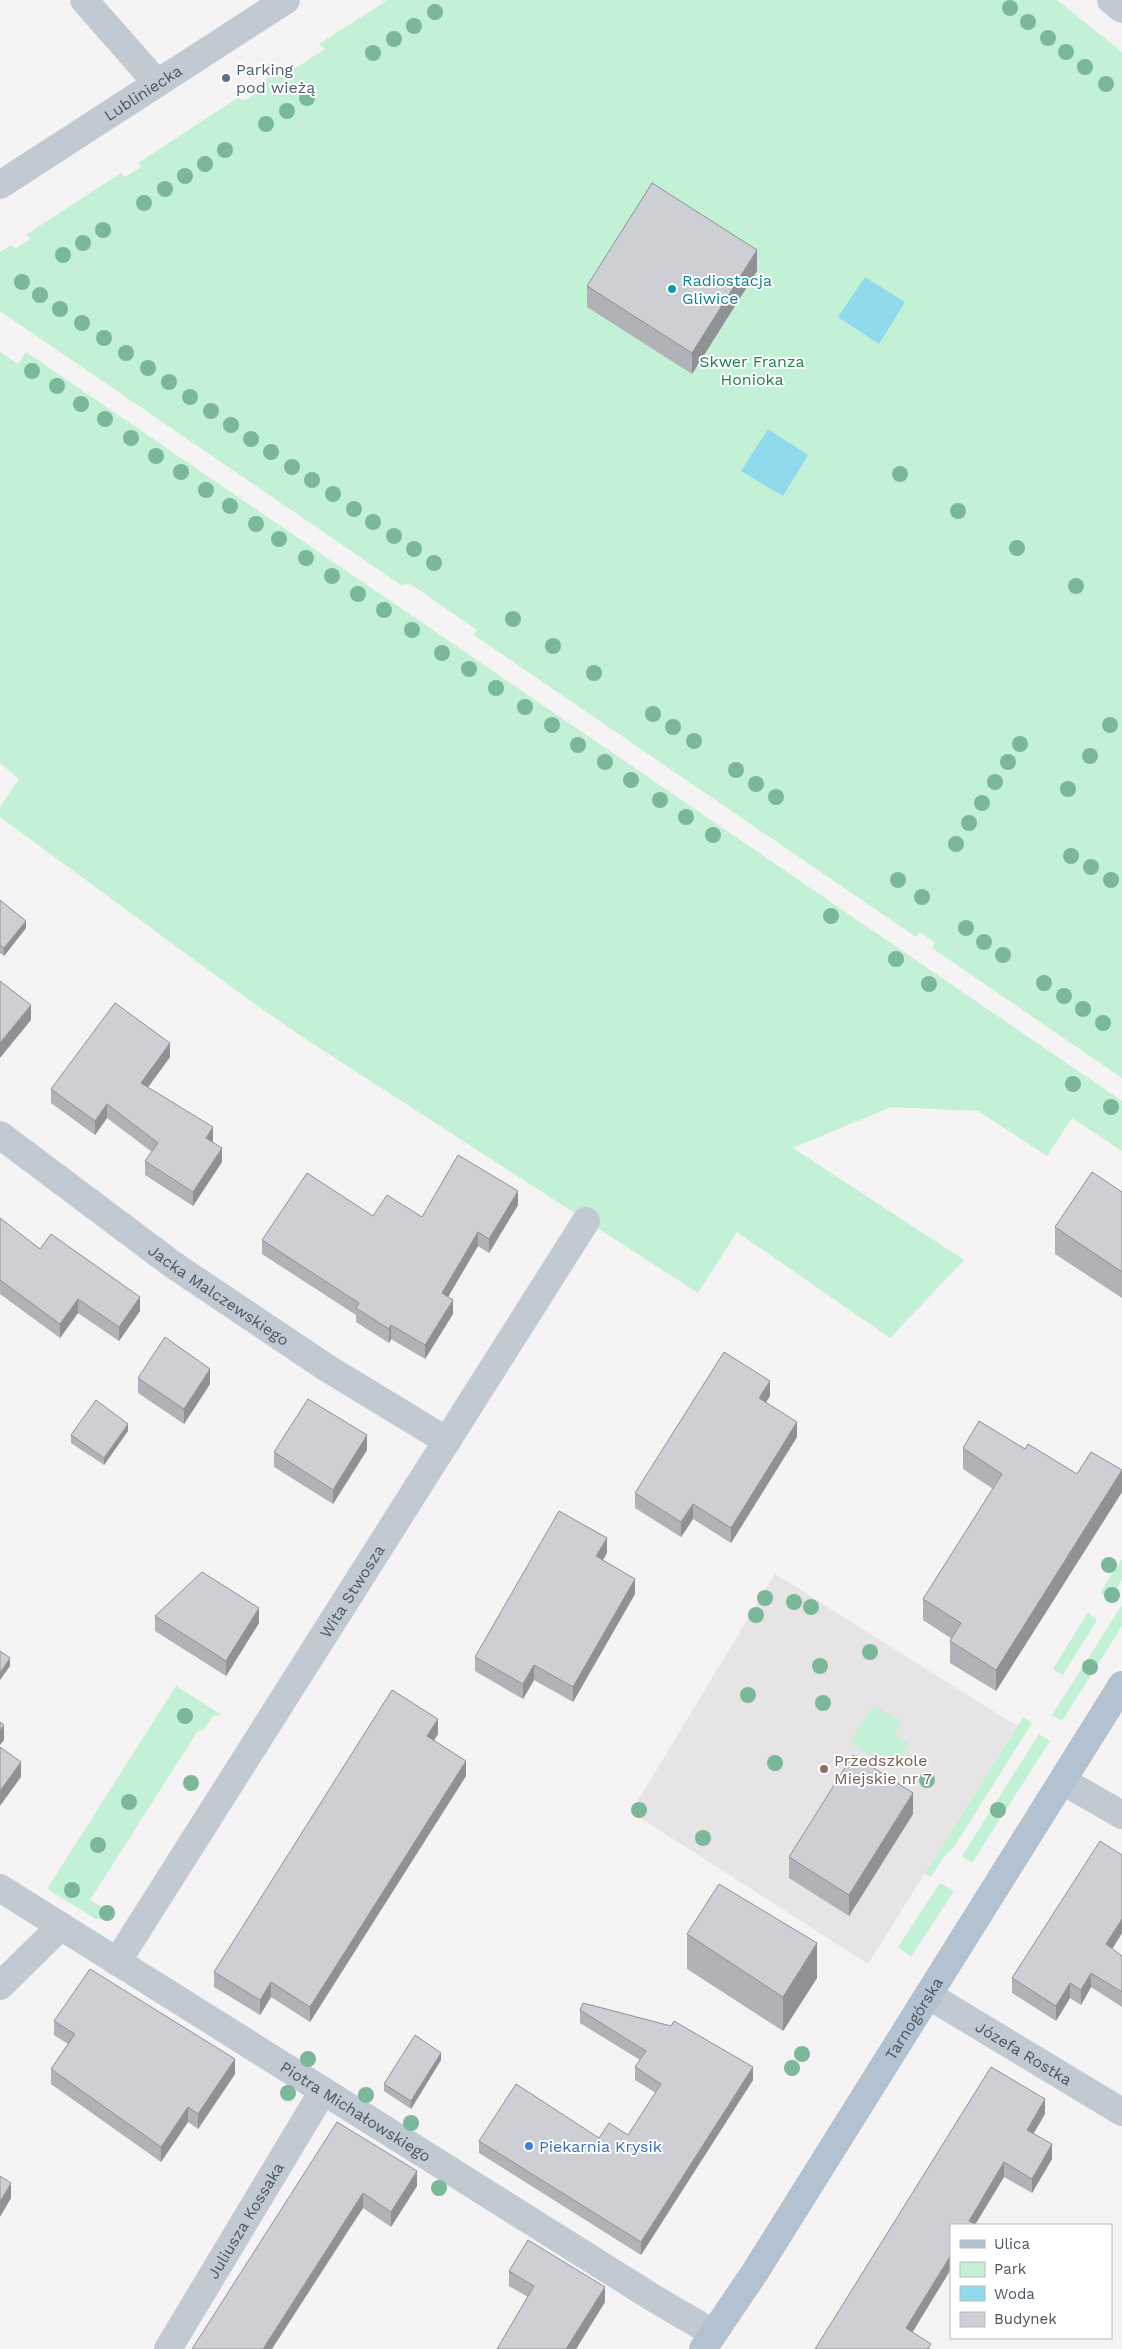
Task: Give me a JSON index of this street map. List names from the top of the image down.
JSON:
{
  "streets": {
    "main road": ["Tarnogórska"],
    "street": [
      "Lubliniecka",
      "Jacka Malczewskiego",
      "Wita Stwosza",
      "Józefa Rostka",
      "Piotra Michałowskiego",
      "Juliusza Kossaka"
    ]
  },
  "crossings": [
    ["Jacka Malczewskiego", "Wita Stwosza"],
    ["Wita Stwosza", "Piotra Michałowskiego"],
    ["Tarnogórska", "Józefa Rostka"],
    ["Tarnogórska", "Piotra Michałowskiego"],
    ["Piotra Michałowskiego", "Juliusza Kossaka"]
  ],
  "parks": ["Skwer Franza Honioka"],
  "places": [
    "Parking pod wieżą",
    "Radiostacja Gliwice",
    "Przedszkole Miejskie nr 7",
    "Piekarnia Krysik"
  ],
  "legend": [
    "Ulica",
    "Park",
    "Woda",
    "Budynek"
  ]
}
